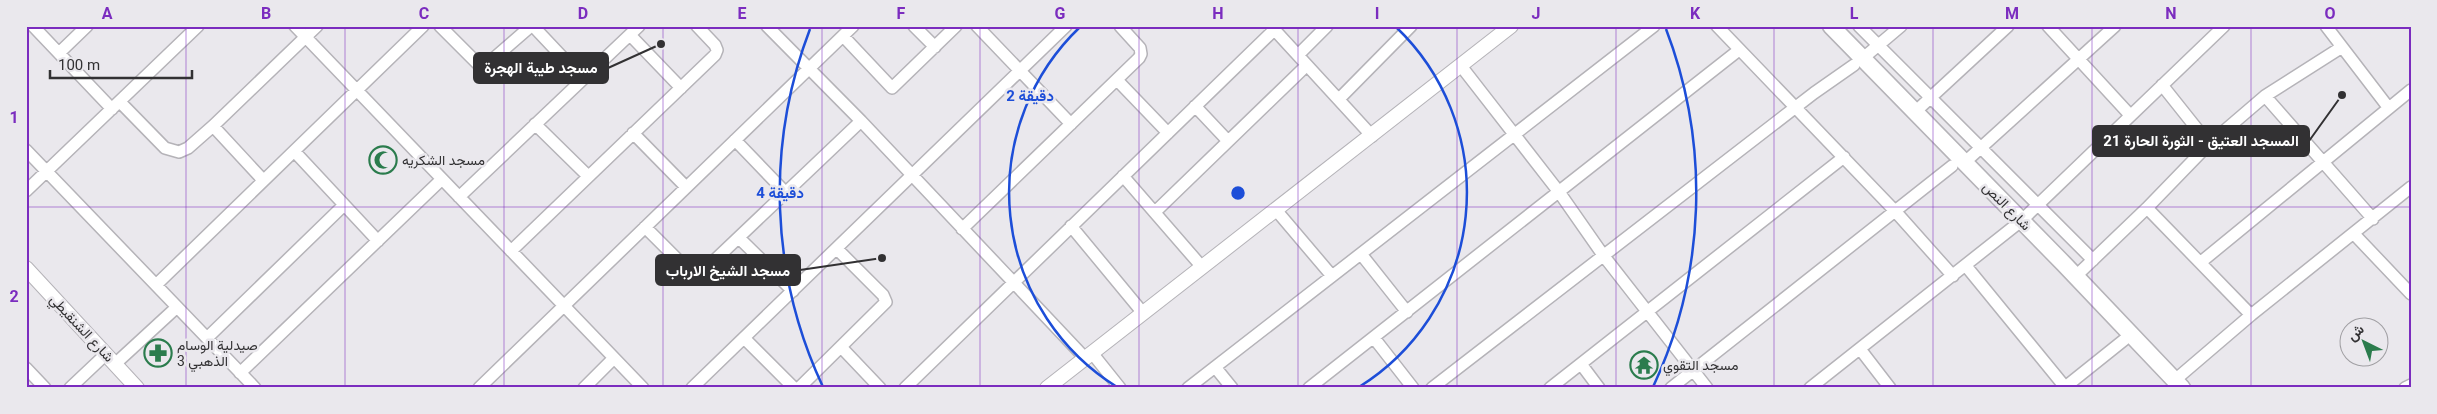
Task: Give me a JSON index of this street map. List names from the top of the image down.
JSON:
{
  "streets": {
    "main road": ["شارع النص"],
    "street": ["شارع الشنقيطي"]
  },
  "places": {
    "other": ["مسجد طيبة الهجرة", "المسجد العتيق - الثورة الحارة 21", "مسجد الشيخ الارباب"],
    "mosque": ["مسجد الشكريه"],
    "pharmacy": ["صيدلية الوسام الذهبي 3"],
    "temple": ["مسجد التقوي"]
  },
  "scale_bar": "100 m",
  "north": "top left",
  "grid": {
    "columns": [
      "A",
      "B",
      "C",
      "D",
      "E",
      "F",
      "G",
      "H",
      "I",
      "J",
      "K",
      "L",
      "M",
      "N",
      "O"
    ],
    "rows": ["1", "2"]
  },
  "rings": ["2 دقيقة", "4 دقيقة"]
}
